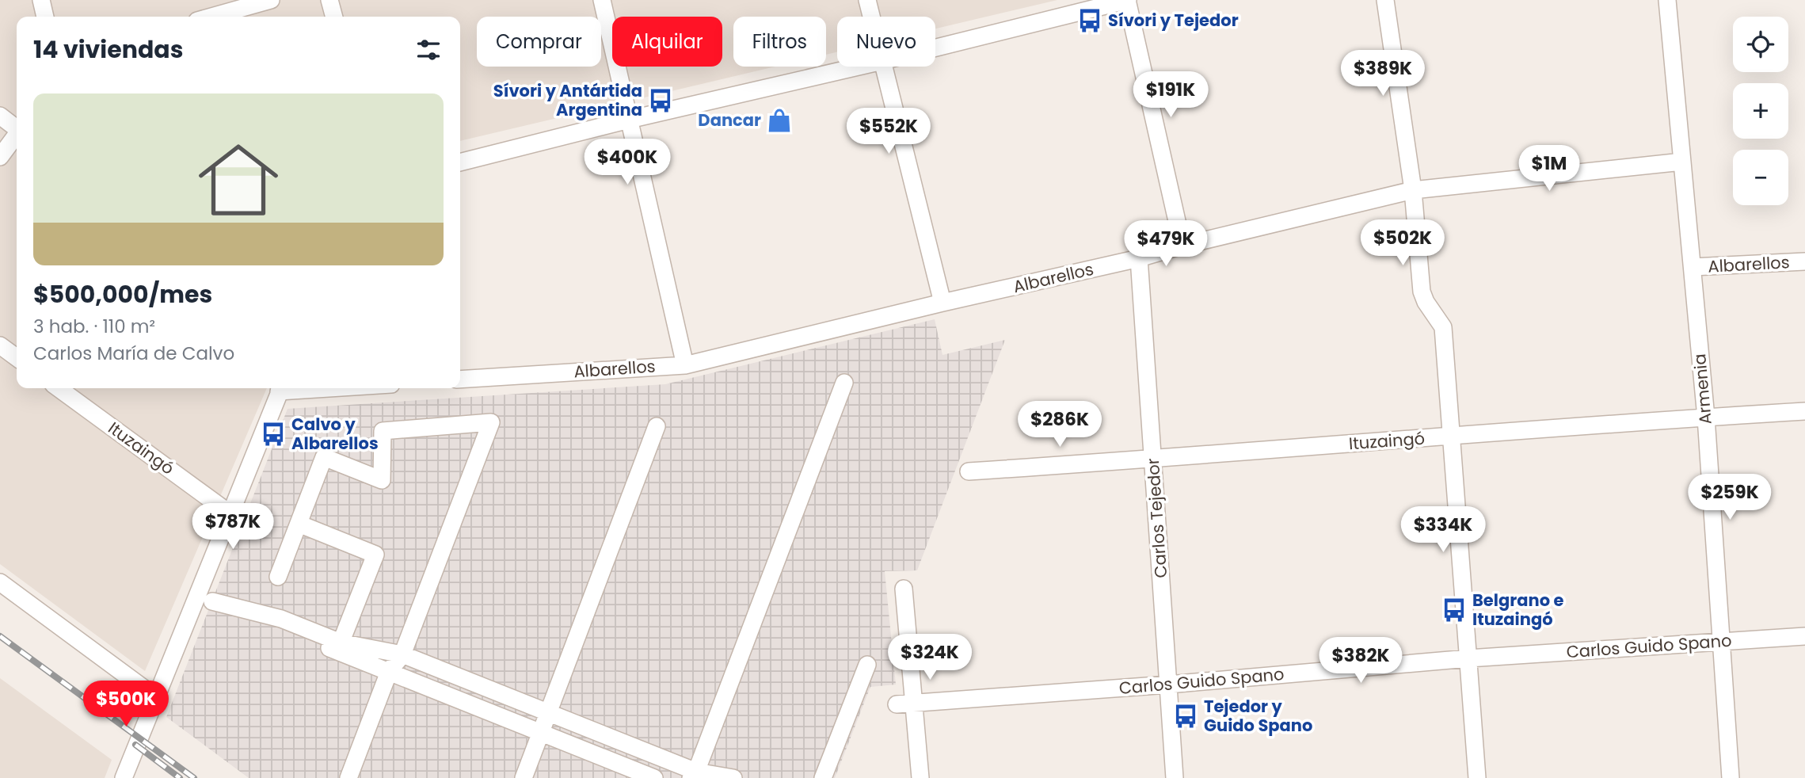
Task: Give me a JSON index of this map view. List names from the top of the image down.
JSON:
{
  "streets": {
    "street": [
      "Albarellos",
      "Armenia",
      "Ituzaingó",
      "Carlos Tejedor",
      "Carlos Guido Spano"
    ]
  },
  "crossings": [
    ["Albarellos", "Armenia"],
    ["Albarellos", "Carlos Tejedor"],
    ["Armenia", "Ituzaingó"],
    ["Armenia", "Carlos Guido Spano"],
    ["Ituzaingó", "Carlos Tejedor"],
    ["Carlos Tejedor", "Carlos Guido Spano"]
  ],
  "places": {
    "bus stop": [
      "Sívori y Tejedor",
      "Sívori y Antártida Argentina",
      "Calvo y Albarellos",
      "Belgrano e Ituzaingó",
      "Tejedor y Guido Spano"
    ],
    "shop": ["Dancar"]
  },
  "page": {
    "map_buttons": ["+", "−"],
    "chip": [
      "Comprar",
      "Alquilar",
      "Filtros",
      "Nuevo"
    ],
    "heading": "14 viviendas",
    "price": [
      "$389K",
      "$191K",
      "$552K",
      "$400K",
      "$1M",
      "$502K",
      "$479K",
      "$286K",
      "$259K",
      "$787K",
      "$334K",
      "$324K",
      "$382K",
      "$500K"
    ],
    "list": [
      {
        "name": "$500,000/mes",
        "note": "3 hab. · 110 m² · Carlos María de Calvo"
      }
    ]
  }
}
